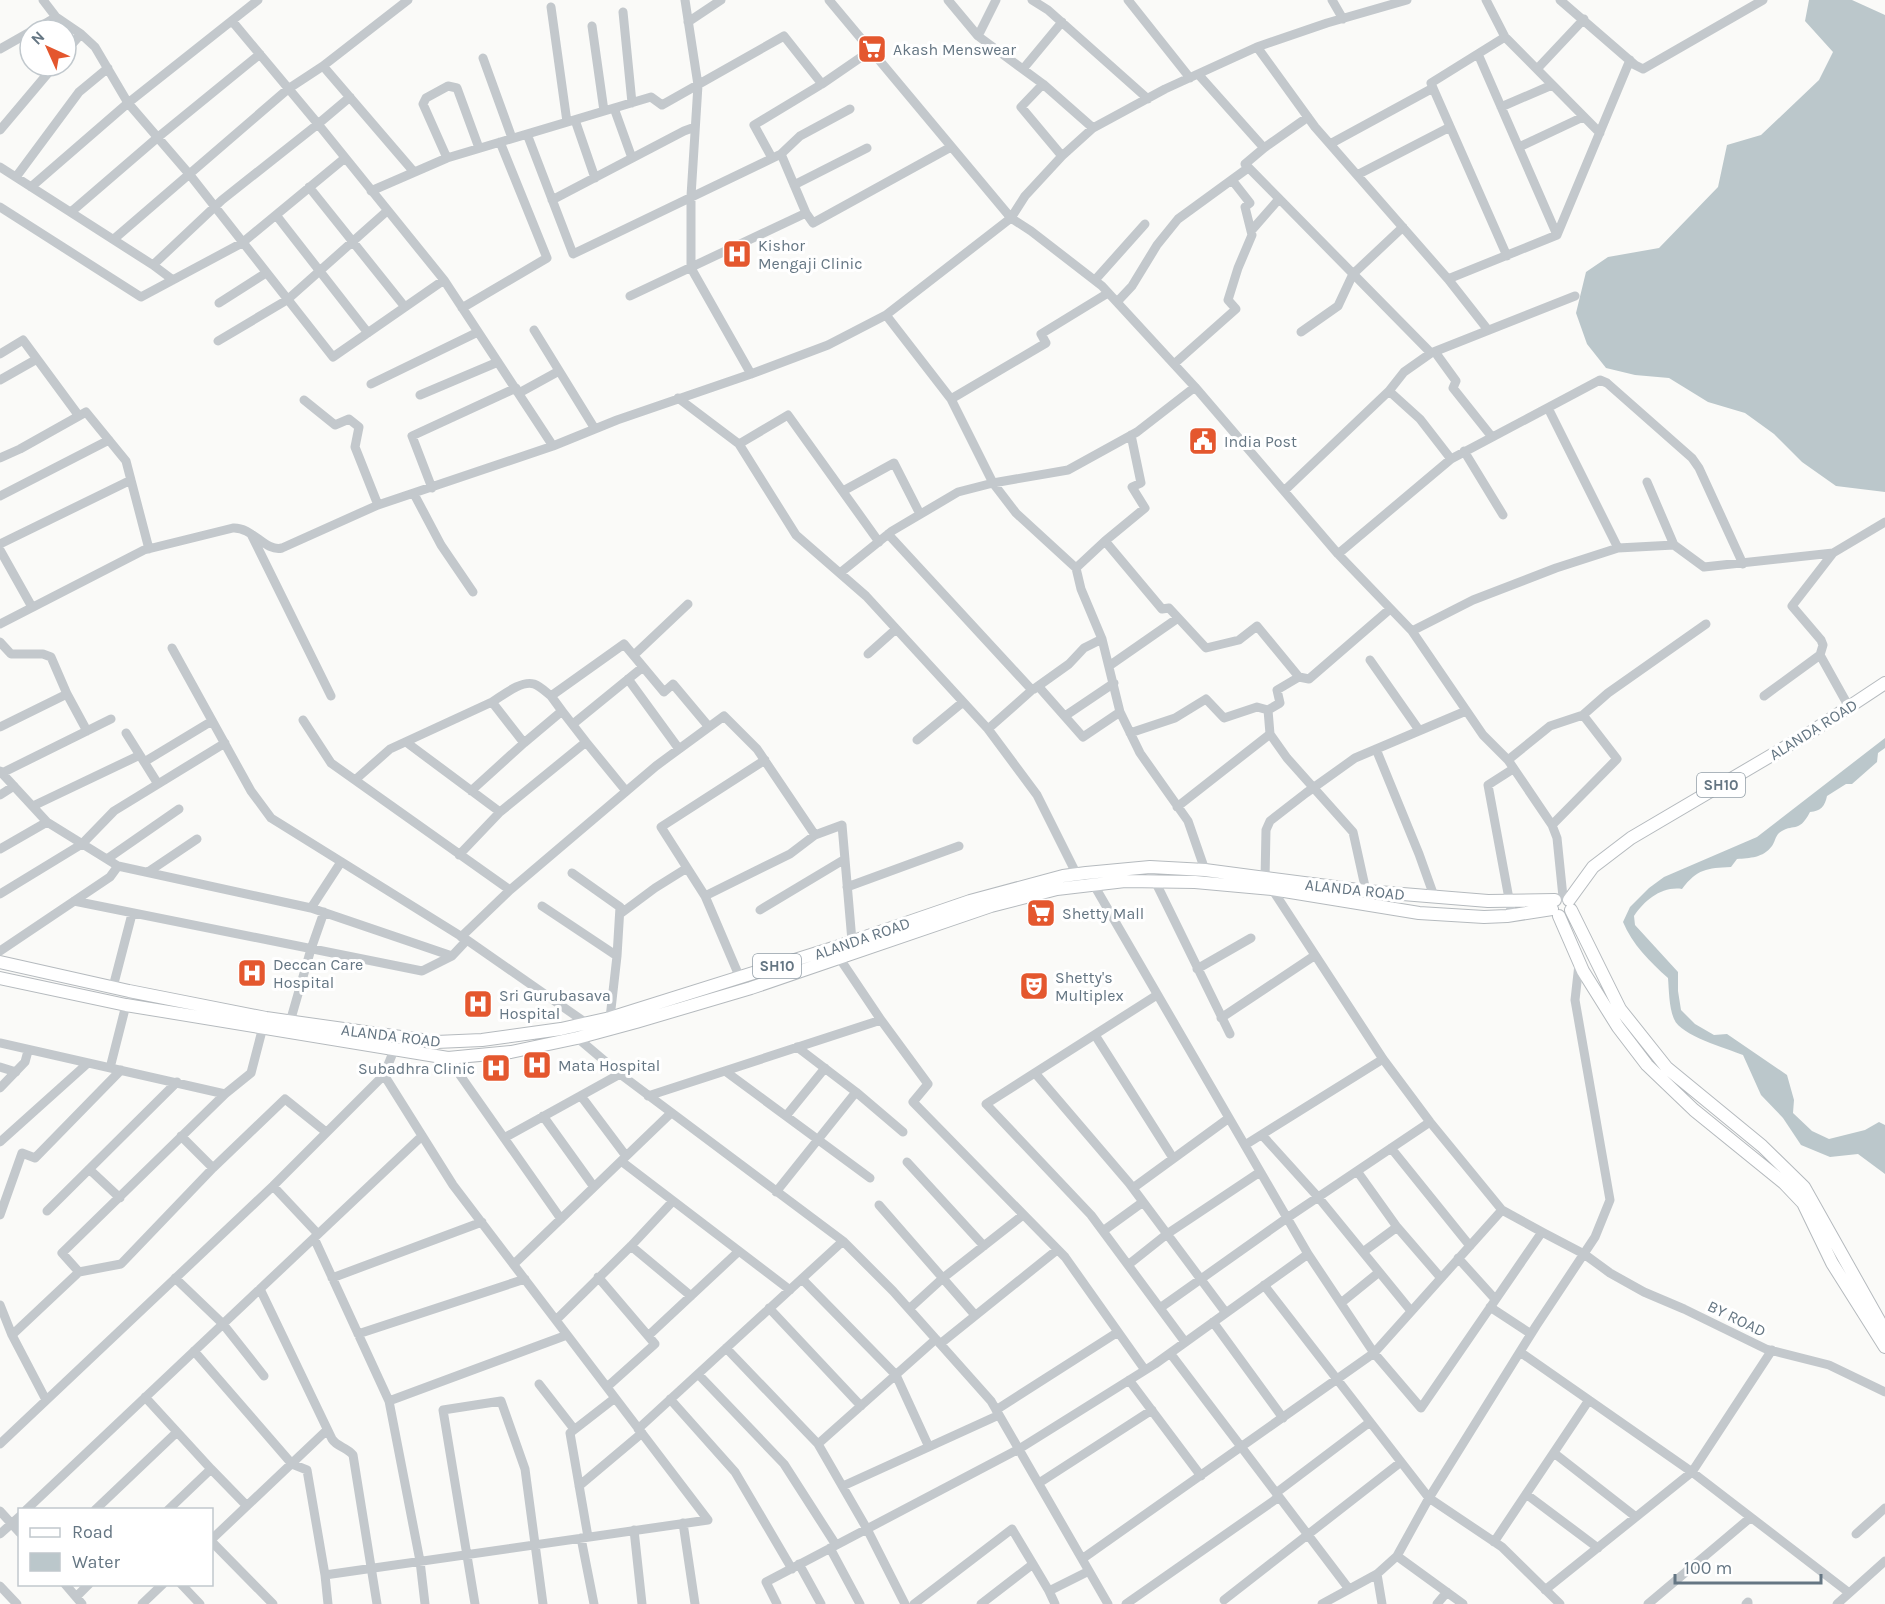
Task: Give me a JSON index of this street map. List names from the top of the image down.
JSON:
{
  "streets": {
    "main road": ["ALANDA ROAD", "SH10"],
    "street": ["BY ROAD"]
  },
  "places": {
    "supermarket": ["Akash Menswear", "Shetty Mall"],
    "hospital": [
      "Kishor Mengaji Clinic",
      "Deccan Care Hospital",
      "Sri Gurubasava Hospital",
      "Mata Hospital",
      "Subadhra Clinic"
    ],
    "public building": ["India Post"],
    "theatre": ["Shetty's Multiplex"]
  },
  "legend": ["Road", "Water"],
  "scale_bar": "100 m",
  "north": "top left"
}
